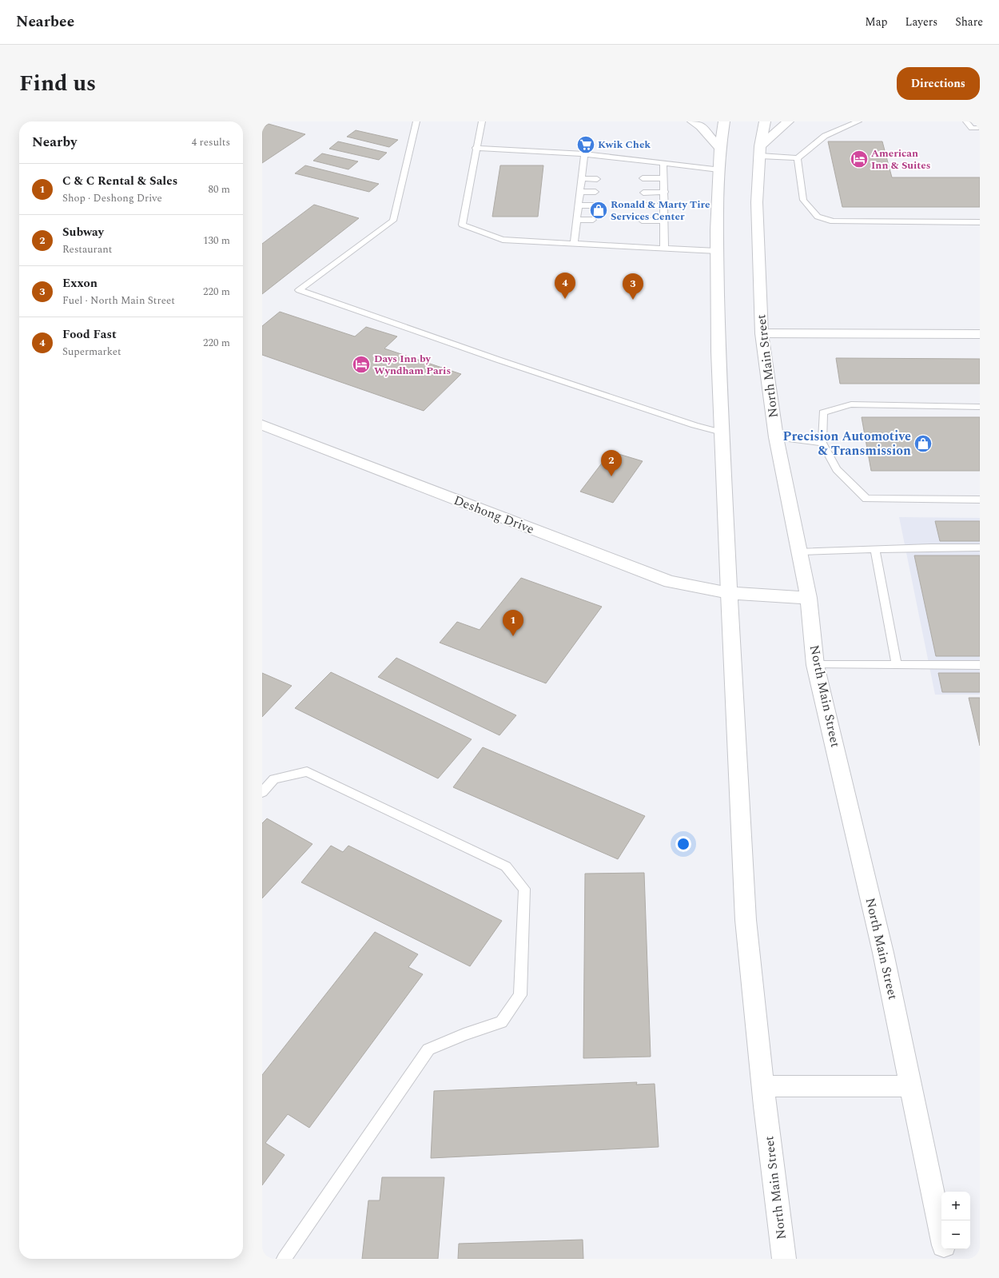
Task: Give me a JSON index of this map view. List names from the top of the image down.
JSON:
{
  "streets": {
    "main road": ["North Main Street", "Deshong Drive"]
  },
  "crossings": [
    ["North Main Street", "Deshong Drive"]
  ],
  "places": {
    "supermarket": ["Kwik Chek"],
    "hotel": ["American Inn & Suites", "Days Inn by Wyndham Paris"],
    "shop": ["Ronald & Marty Tire Services Center", "Precision Automotive & Transmission"]
  },
  "page": {
    "header": "Nearbee",
    "nav": ["Map", "Layers", "Share"],
    "title": "Find us",
    "buttons": "Directions",
    "heading": ["Nearby", "4 results"],
    "list": [
      {
        "mark": "1",
        "name": "C & C Rental & Sales",
        "note": "Shop · Deshong Drive",
        "value": "80 m"
      },
      {
        "mark": "2",
        "name": "Subway",
        "note": "Restaurant",
        "value": "130 m"
      },
      {
        "mark": "3",
        "name": "Exxon",
        "note": "Fuel · North Main Street",
        "value": "220 m"
      },
      {
        "mark": "4",
        "name": "Food Fast",
        "note": "Supermarket",
        "value": "220 m"
      }
    ],
    "pins": [
      "4",
      "3",
      "2",
      "1"
    ],
    "map_buttons": ["+", "−"]
  }
}
